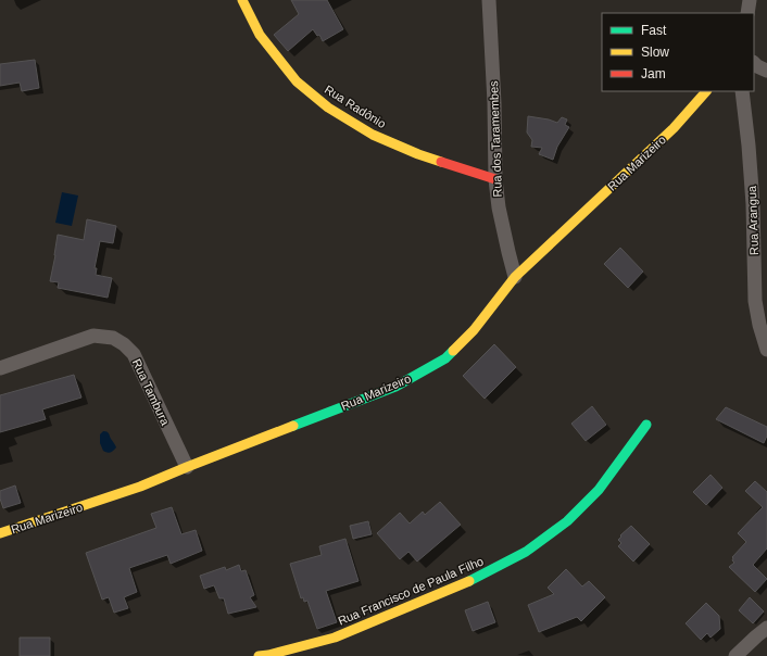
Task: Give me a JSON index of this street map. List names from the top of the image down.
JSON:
{
  "streets": {
    "street": [
      "Rua Radônio",
      "Rua dos Taramembes",
      "Rua Marizeiro",
      "Rua Arangua",
      "Rua Tambura",
      "Rua Francisco de Paula Filho"
    ]
  },
  "crossings": [
    ["Rua Radônio", "Rua dos Taramembes"],
    ["Rua dos Taramembes", "Rua Marizeiro"],
    ["Rua Marizeiro", "Rua Tambura"]
  ],
  "legend": ["Fast", "Slow", "Jam"]
}
